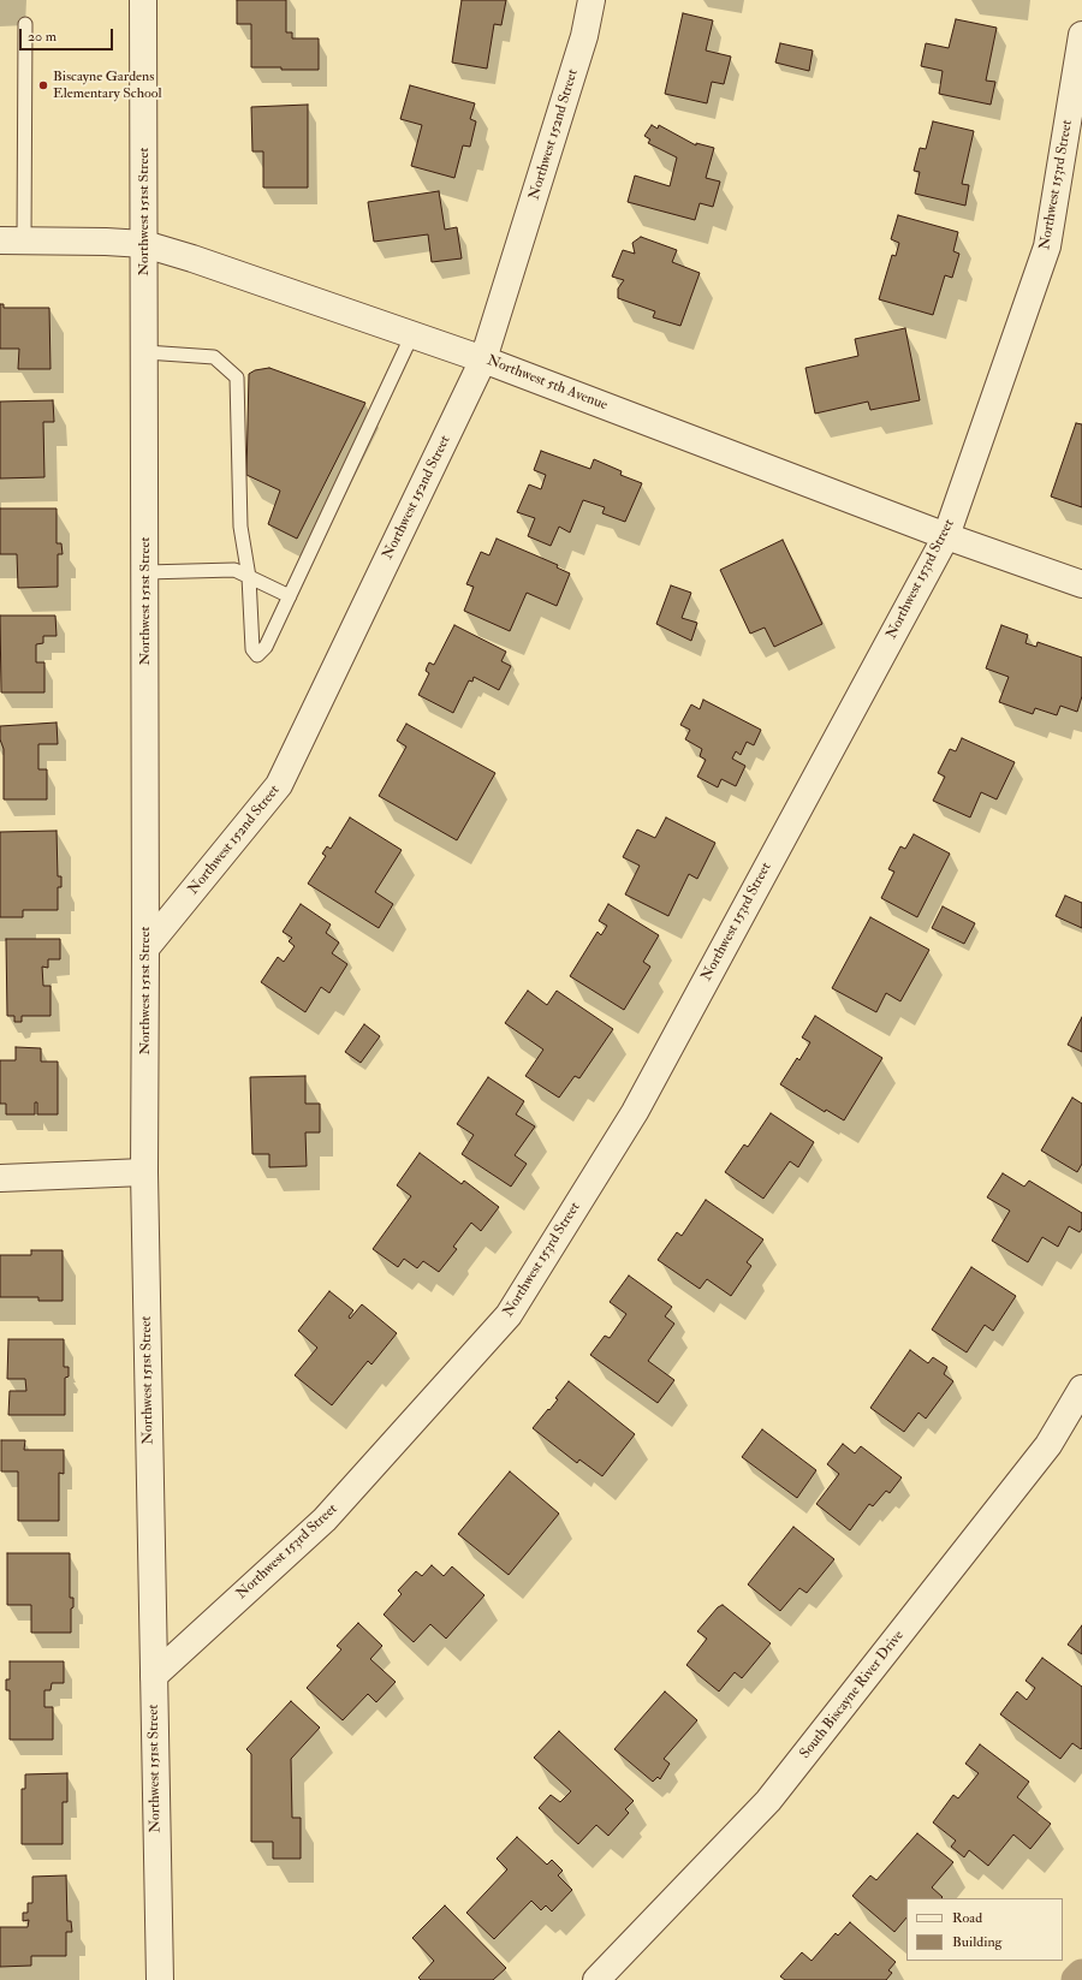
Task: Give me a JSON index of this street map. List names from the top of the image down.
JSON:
{
  "streets": {
    "street": [
      "Northwest 152nd Street",
      "Northwest 153rd Street",
      "Northwest 151st Street",
      "Northwest 5th Avenue",
      "South Biscayne River Drive"
    ]
  },
  "crossings": [
    ["Northwest 152nd Street", "Northwest 151st Street"],
    ["Northwest 152nd Street", "Northwest 5th Avenue"],
    ["Northwest 153rd Street", "Northwest 151st Street"],
    ["Northwest 153rd Street", "Northwest 5th Avenue"],
    ["Northwest 151st Street", "Northwest 5th Avenue"]
  ],
  "places": ["Biscayne Gardens Elementary School"],
  "legend": ["Road", "Building"],
  "scale_bar": "20 m"
}
